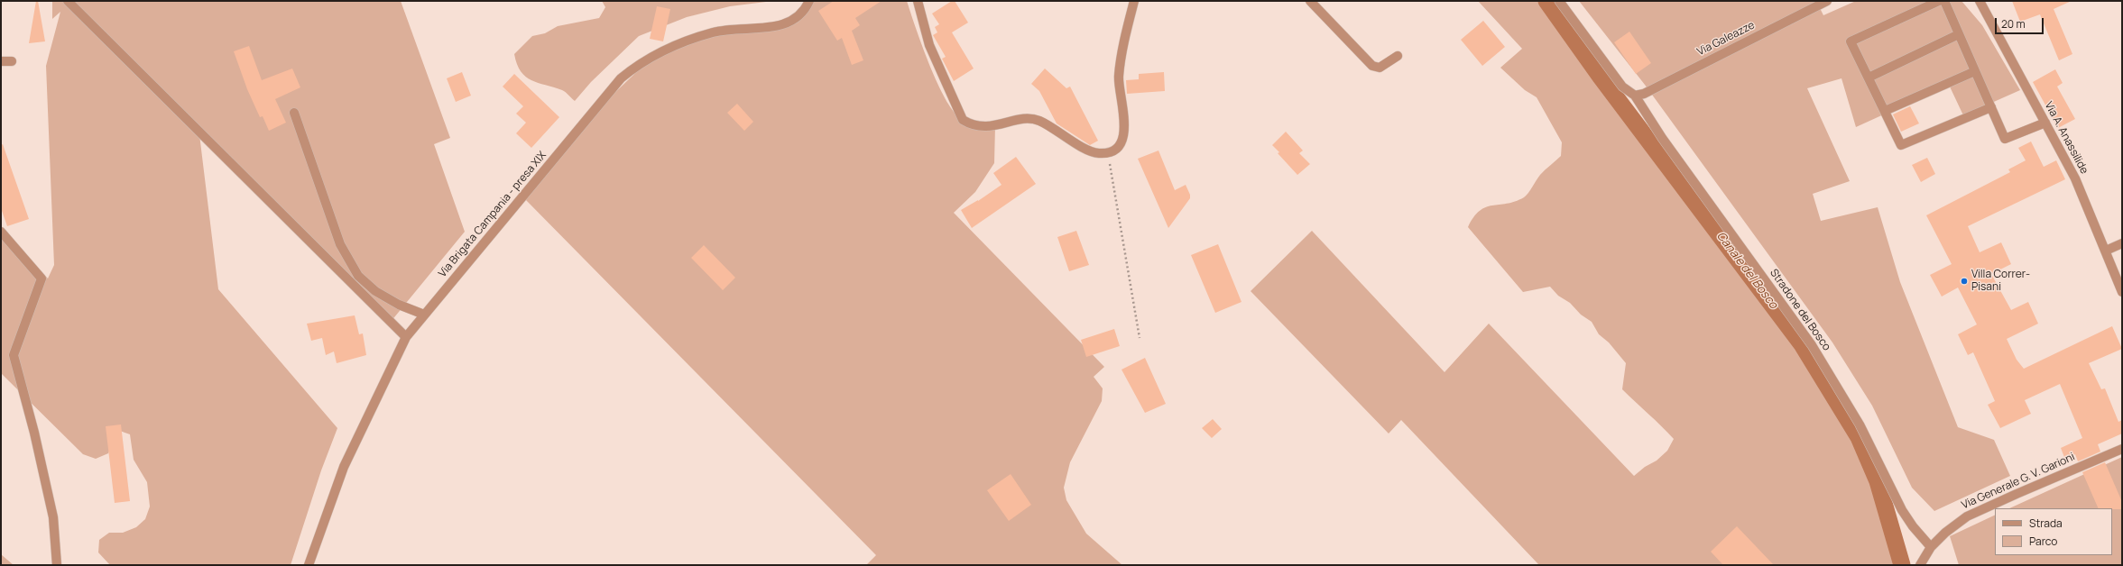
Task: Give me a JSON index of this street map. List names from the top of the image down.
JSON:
{
  "streets": {
    "street": [
      "Via Galeazze",
      "Via A. Anassilide",
      "Via Brigata Campania - presa XIX",
      "Stradone del Bosco",
      "Via Generale G. V. Garioni"
    ]
  },
  "crossings": [
    ["Via Galeazze", "Stradone del Bosco"],
    ["Stradone del Bosco", "Via Generale G. V. Garioni"]
  ],
  "water": ["Canale del Bosco"],
  "places": ["Villa Correr- Pisani"],
  "legend": ["Strada", "Parco"],
  "scale_bar": "20 m"
}
